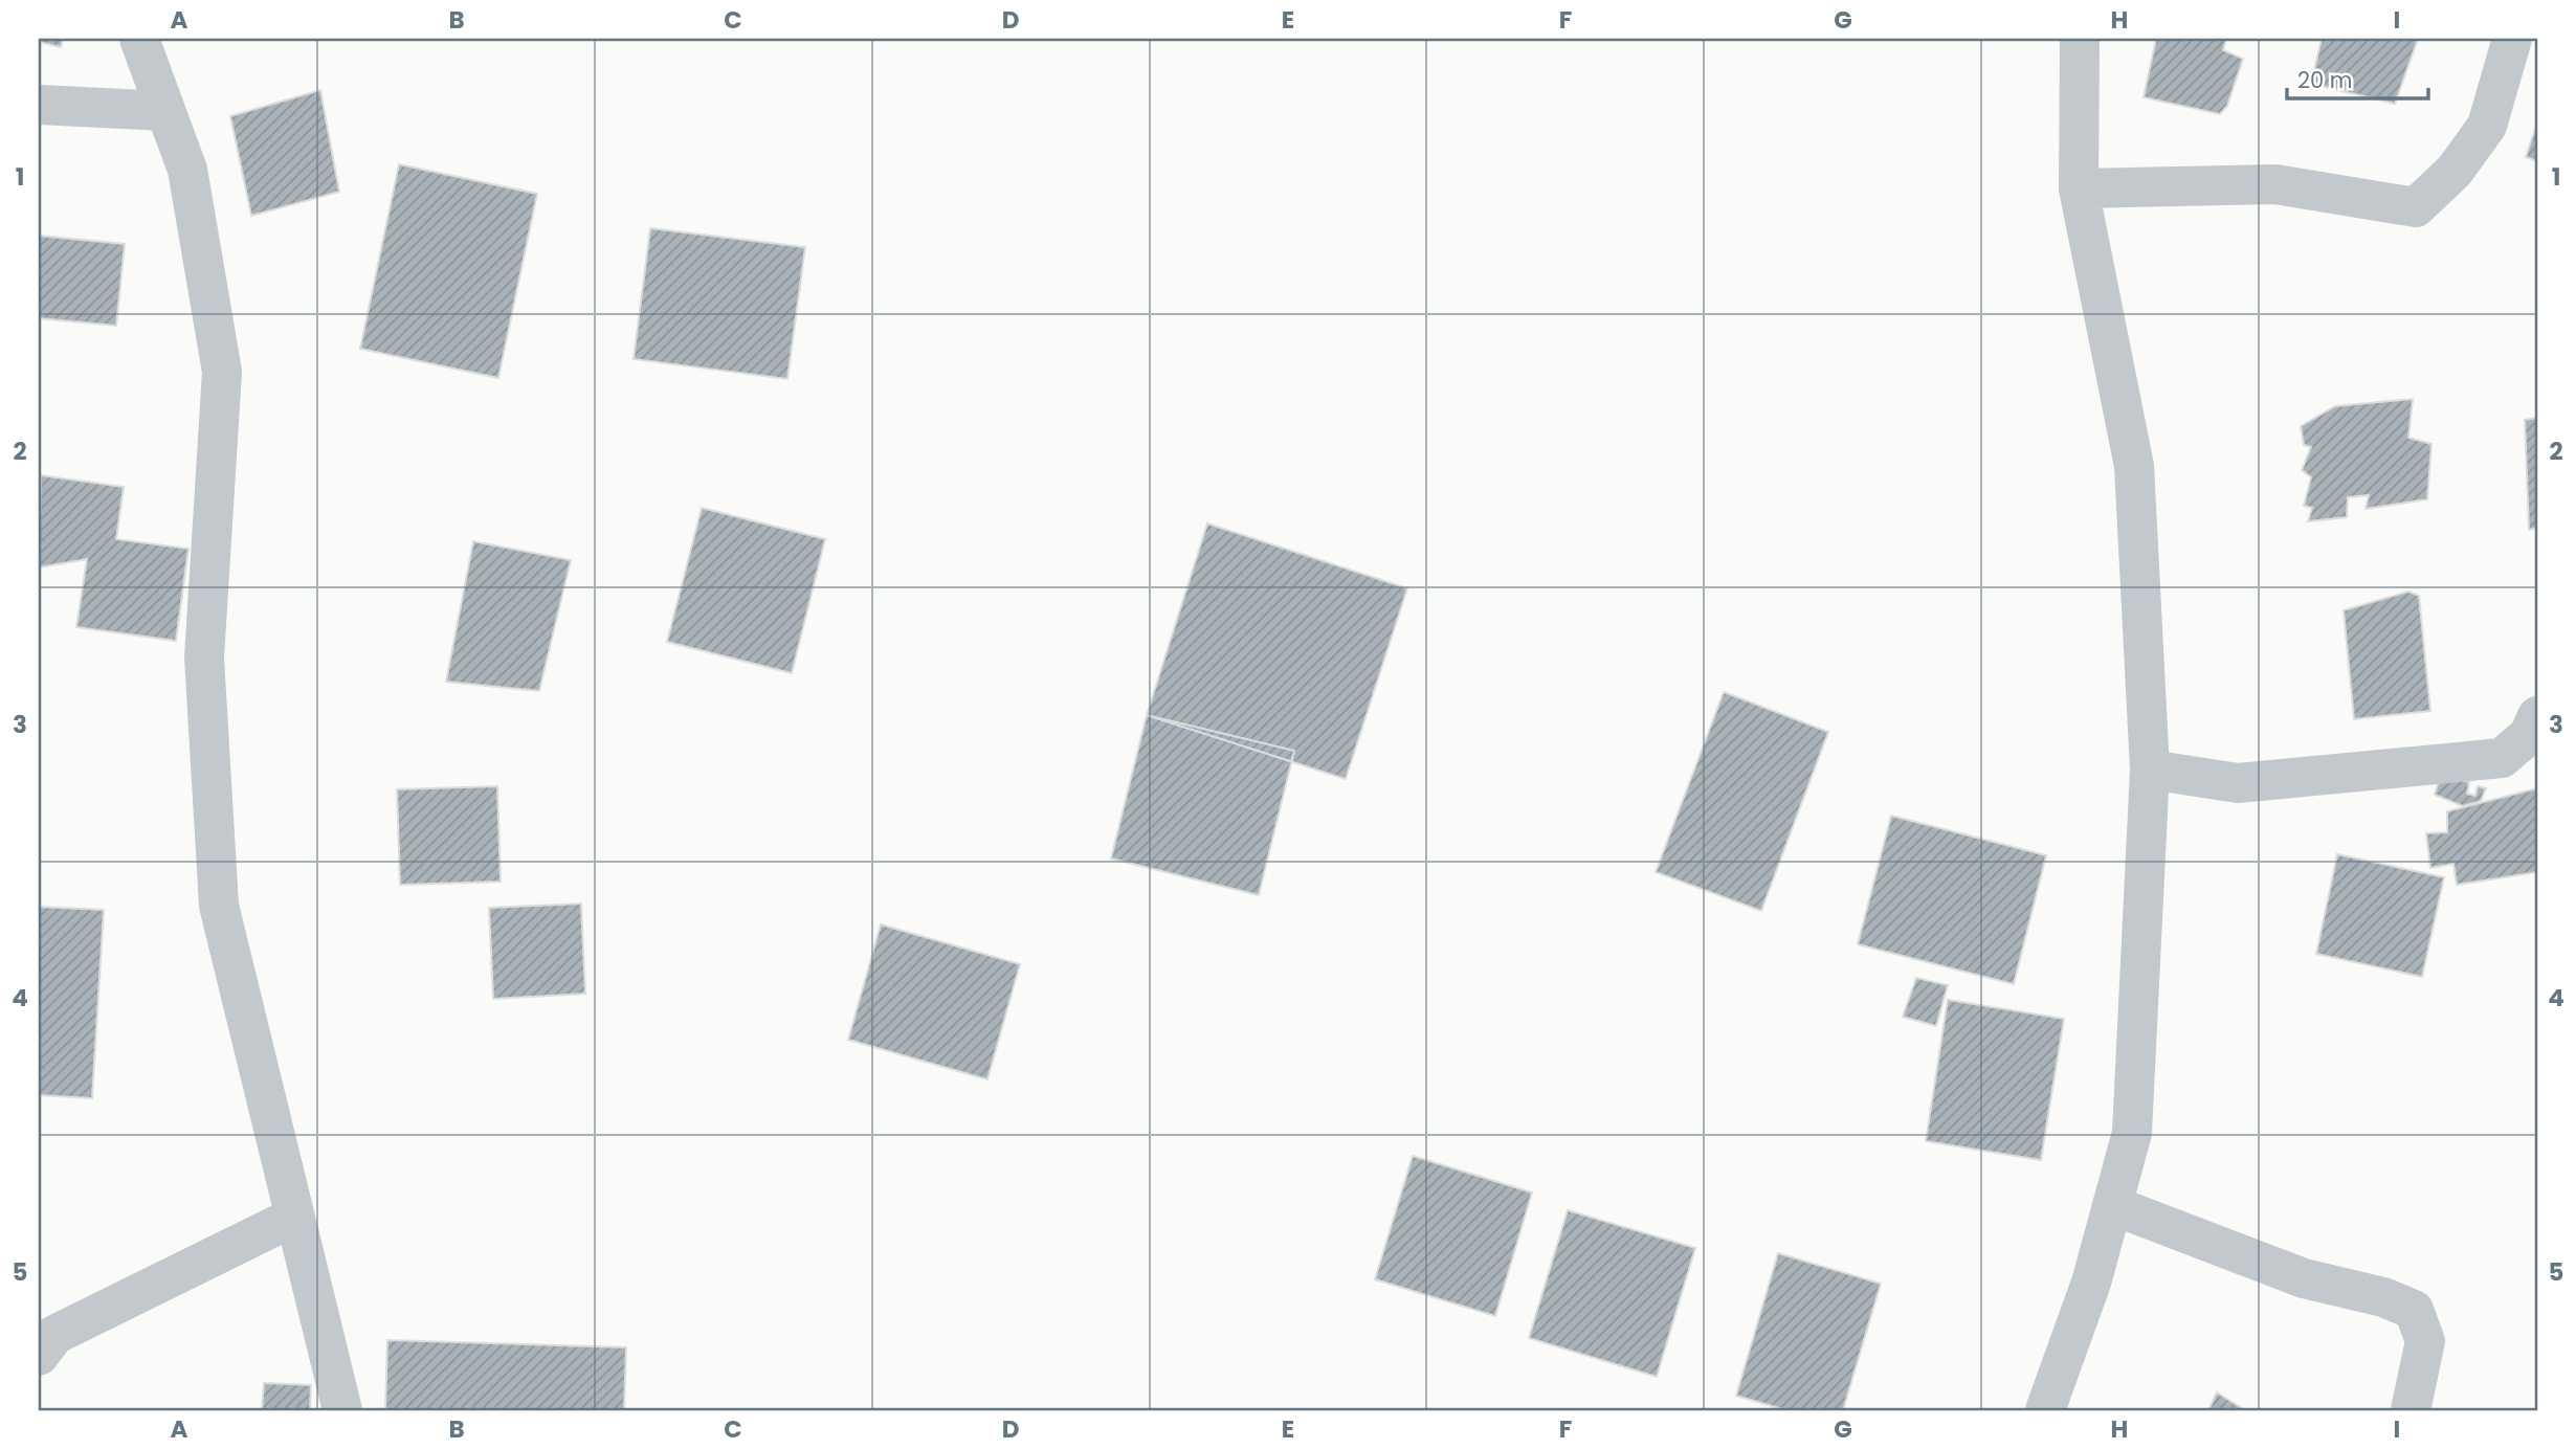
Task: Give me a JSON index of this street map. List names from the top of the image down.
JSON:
{
  "scale_bar": "20 m",
  "grid": {
    "columns": [
      "A",
      "B",
      "C",
      "D",
      "E",
      "F",
      "G",
      "H",
      "I"
    ],
    "rows": [
      "1",
      "2",
      "3",
      "4",
      "5"
    ]
  }
}
